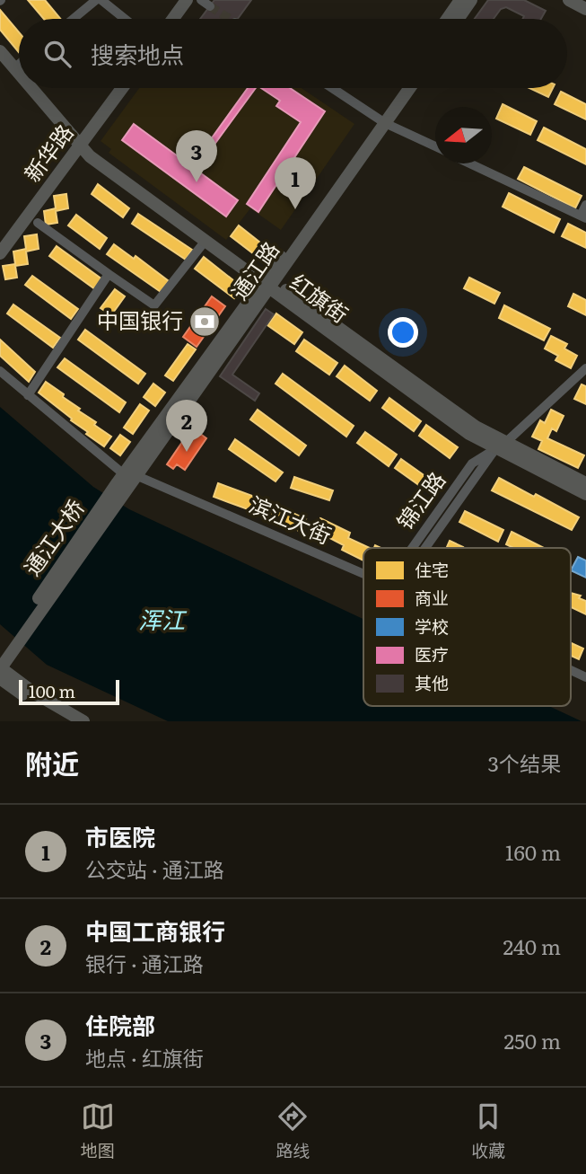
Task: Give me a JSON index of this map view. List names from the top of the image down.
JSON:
{
  "streets": {
    "main road": [
      "新华路",
      "通江路",
      "红旗街",
      "通江大桥"
    ],
    "street": ["锦江路", "滨江大街"]
  },
  "crossings": [
    ["新华路", "红旗街"],
    ["通江路", "红旗街"],
    ["通江路", "滨江大街"],
    ["通江路", "通江大桥"],
    ["红旗街", "锦江路"],
    ["滨江大街", "通江大桥"]
  ],
  "water": ["浑江"],
  "places": {
    "bank": ["中国银行"]
  },
  "legend": [
    "住宅",
    "商业",
    "学校",
    "医疗",
    "其他"
  ],
  "scale_bar": "100 m",
  "north": "left",
  "page": {
    "search": "搜索地点",
    "pins": ["3", "1", "2"],
    "scale": "100 m",
    "heading": ["附近", "3个结果"],
    "list": [
      {
        "mark": "1",
        "name": "市医院",
        "note": "公交站 · 通江路",
        "value": "160 m"
      },
      {
        "mark": "2",
        "name": "中国工商银行",
        "note": "银行 · 通江路",
        "value": "240 m"
      },
      {
        "mark": "3",
        "name": "住院部",
        "note": "地点 · 红旗街",
        "value": "250 m"
      }
    ],
    "nav": ["地图", "路线", "收藏"]
  }
}
